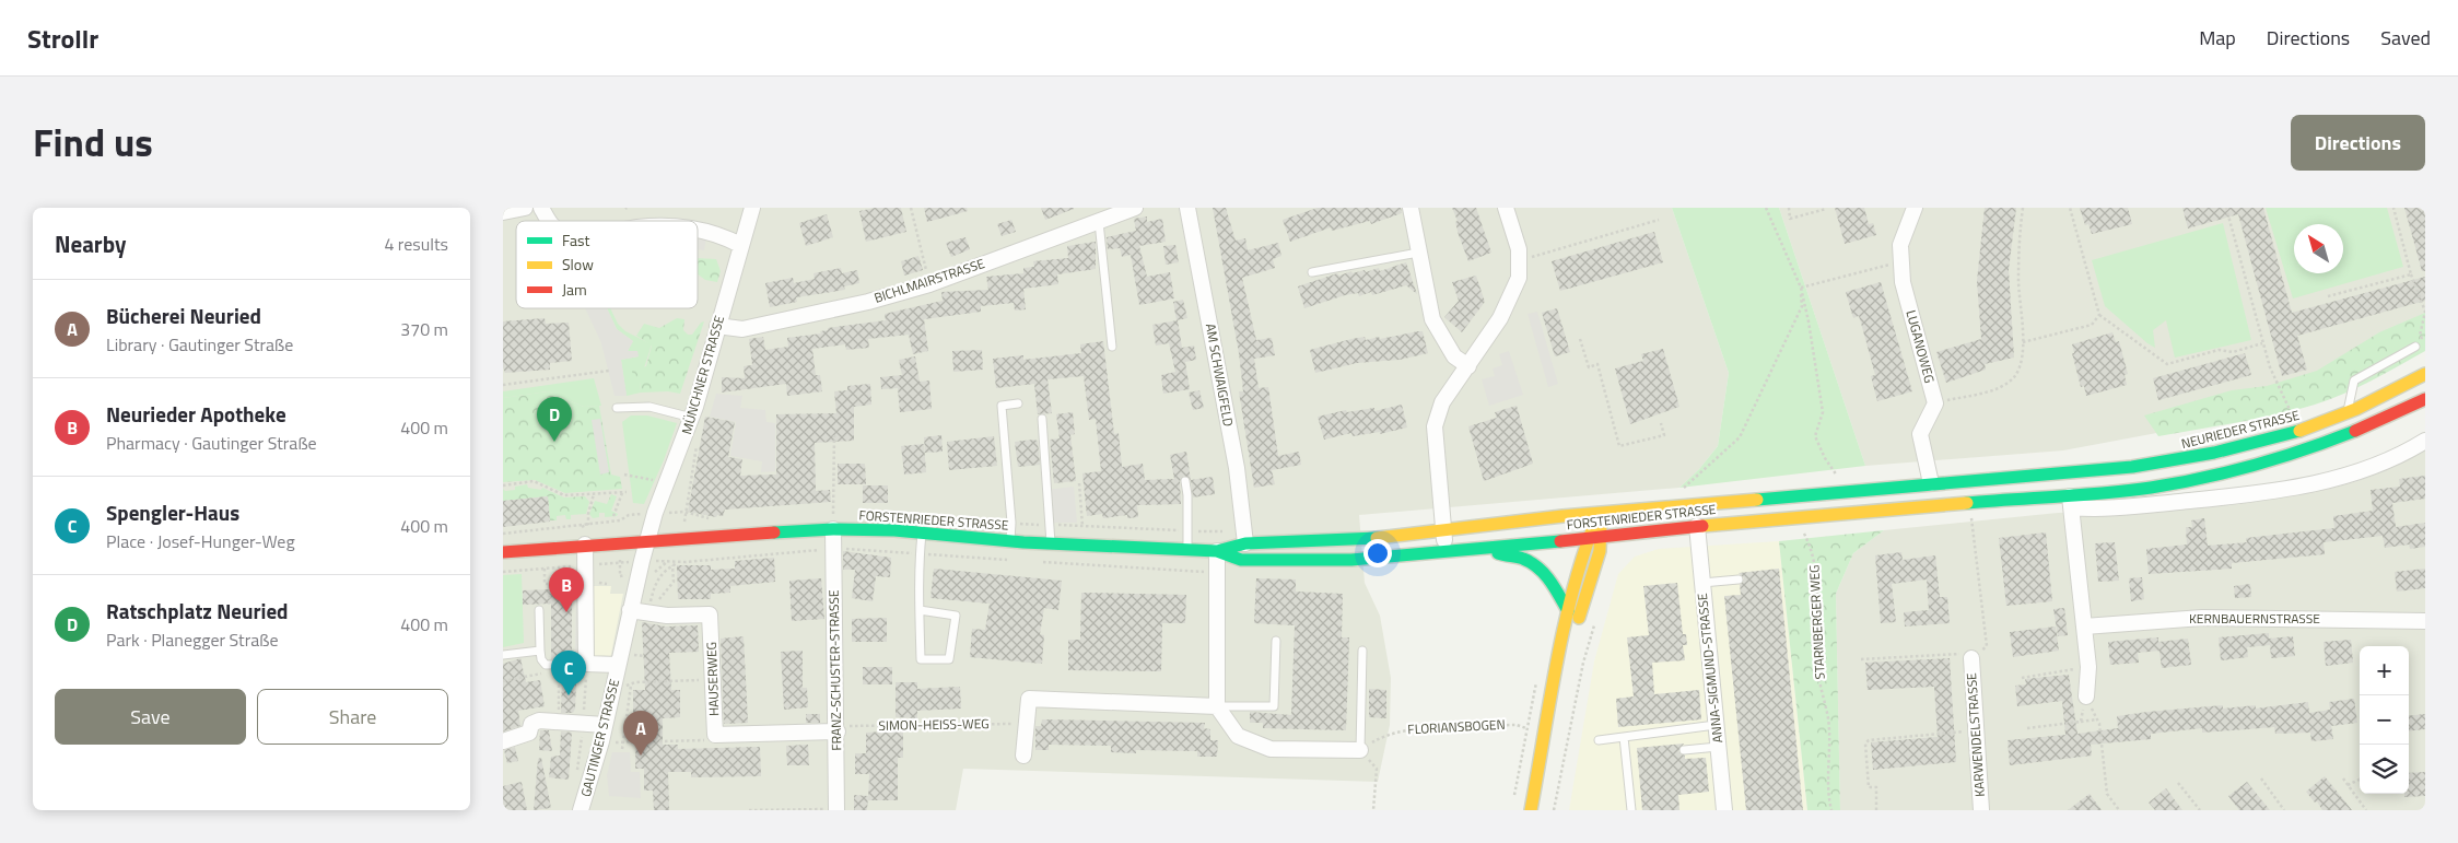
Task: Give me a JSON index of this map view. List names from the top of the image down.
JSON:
{
  "streets": {
    "main road": ["NEURIEDER STRASSE", "FORSTENRIEDER STRASSE"],
    "street": [
      "BICHLMAIRSTRASSE",
      "LUGANOWEG",
      "MÜNCHNER STRASSE",
      "AM SCHWAIGFELD",
      "KERNBAUERNSTRASSE",
      "ANNA-SIGMUND-STRASSE",
      "FRANZ-SCHUSTER-STRASSE",
      "HAUSERWEG",
      "KARWENDELSTRASSE",
      "GAUTINGER STRASSE"
    ],
    "path": ["STARNBERGER WEG", "SIMON-HEISS-WEG", "FLORIANSBOGEN"]
  },
  "crossings": [
    ["BICHLMAIRSTRASSE", "MÜNCHNER STRASSE"],
    ["MÜNCHNER STRASSE", "FORSTENRIEDER STRASSE"],
    ["MÜNCHNER STRASSE", "GAUTINGER STRASSE"],
    ["AM SCHWAIGFELD", "FORSTENRIEDER STRASSE"],
    ["NEURIEDER STRASSE", "FORSTENRIEDER STRASSE"],
    ["FORSTENRIEDER STRASSE", "ANNA-SIGMUND-STRASSE"],
    ["FORSTENRIEDER STRASSE", "FRANZ-SCHUSTER-STRASSE"],
    ["FORSTENRIEDER STRASSE", "KARWENDELSTRASSE"],
    ["FORSTENRIEDER STRASSE", "GAUTINGER STRASSE"],
    ["FRANZ-SCHUSTER-STRASSE", "HAUSERWEG"],
    ["FRANZ-SCHUSTER-STRASSE", "SIMON-HEISS-WEG"],
    ["HAUSERWEG", "SIMON-HEISS-WEG"],
    ["HAUSERWEG", "GAUTINGER STRASSE"]
  ],
  "legend": ["Fast", "Slow", "Jam"],
  "north": "top left",
  "page": {
    "header": "Strollr",
    "nav": ["Map", "Directions", "Saved"],
    "title": "Find us",
    "buttons": [
      "Directions",
      ["Save", "Share"]
    ],
    "heading": ["Nearby", "4 results"],
    "list": [
      {
        "mark": "A",
        "name": "Bücherei Neuried",
        "note": "Library · Gautinger Straße",
        "value": "370 m"
      },
      {
        "mark": "B",
        "name": "Neurieder Apotheke",
        "note": "Pharmacy · Gautinger Straße",
        "value": "400 m"
      },
      {
        "mark": "C",
        "name": "Spengler-Haus",
        "note": "Place · Josef-Hunger-Weg",
        "value": "400 m"
      },
      {
        "mark": "D",
        "name": "Ratschplatz Neuried",
        "note": "Park · Planegger Straße",
        "value": "400 m"
      }
    ],
    "pins": [
      "D",
      "B",
      "C",
      "A"
    ],
    "map_buttons": ["+", "−"]
  }
}
